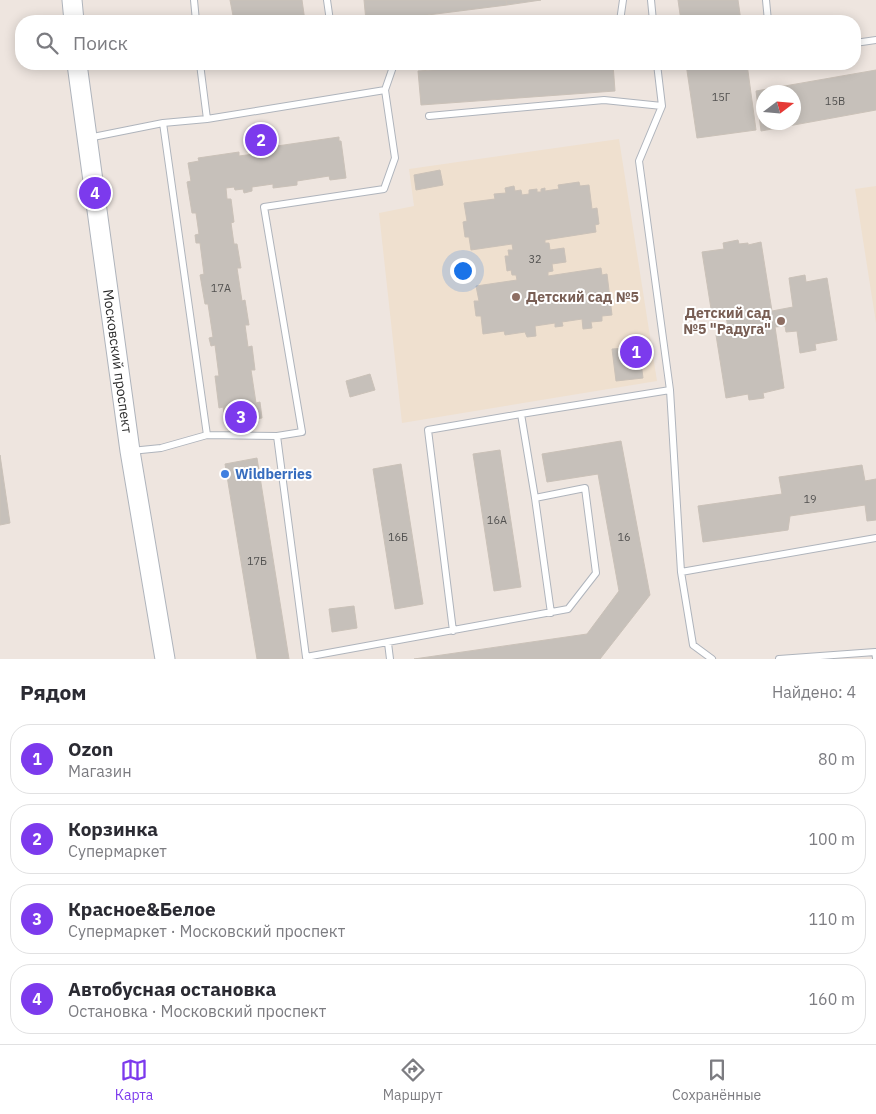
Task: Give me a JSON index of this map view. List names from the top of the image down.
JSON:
{
  "streets": {
    "main road": ["Московский проспект"]
  },
  "places": ["Детский сад №5", "Детский сад №5 \"Радуга\"", "Wildberries"],
  "house_numbers": [
    "15Г",
    "15В",
    "32",
    "17А",
    "19",
    "16А",
    "16Б",
    "16",
    "17Б"
  ],
  "north": "right",
  "page": {
    "search": "Поиск",
    "pins": [
      "2",
      "4",
      "1",
      "3"
    ],
    "heading": ["Рядом", "Найдено: 4"],
    "list": [
      {
        "mark": "1",
        "name": "Ozon",
        "note": "Магазин",
        "value": "80 m"
      },
      {
        "mark": "2",
        "name": "Корзинка",
        "note": "Супермаркет",
        "value": "100 m"
      },
      {
        "mark": "3",
        "name": "Красное&Белое",
        "note": "Супермаркет · Московский проспект",
        "value": "110 m"
      },
      {
        "mark": "4",
        "name": "Автобусная остановка",
        "note": "Остановка · Московский проспект",
        "value": "160 m"
      }
    ],
    "nav": ["Карта", "Маршрут", "Сохранённые"]
  }
}
